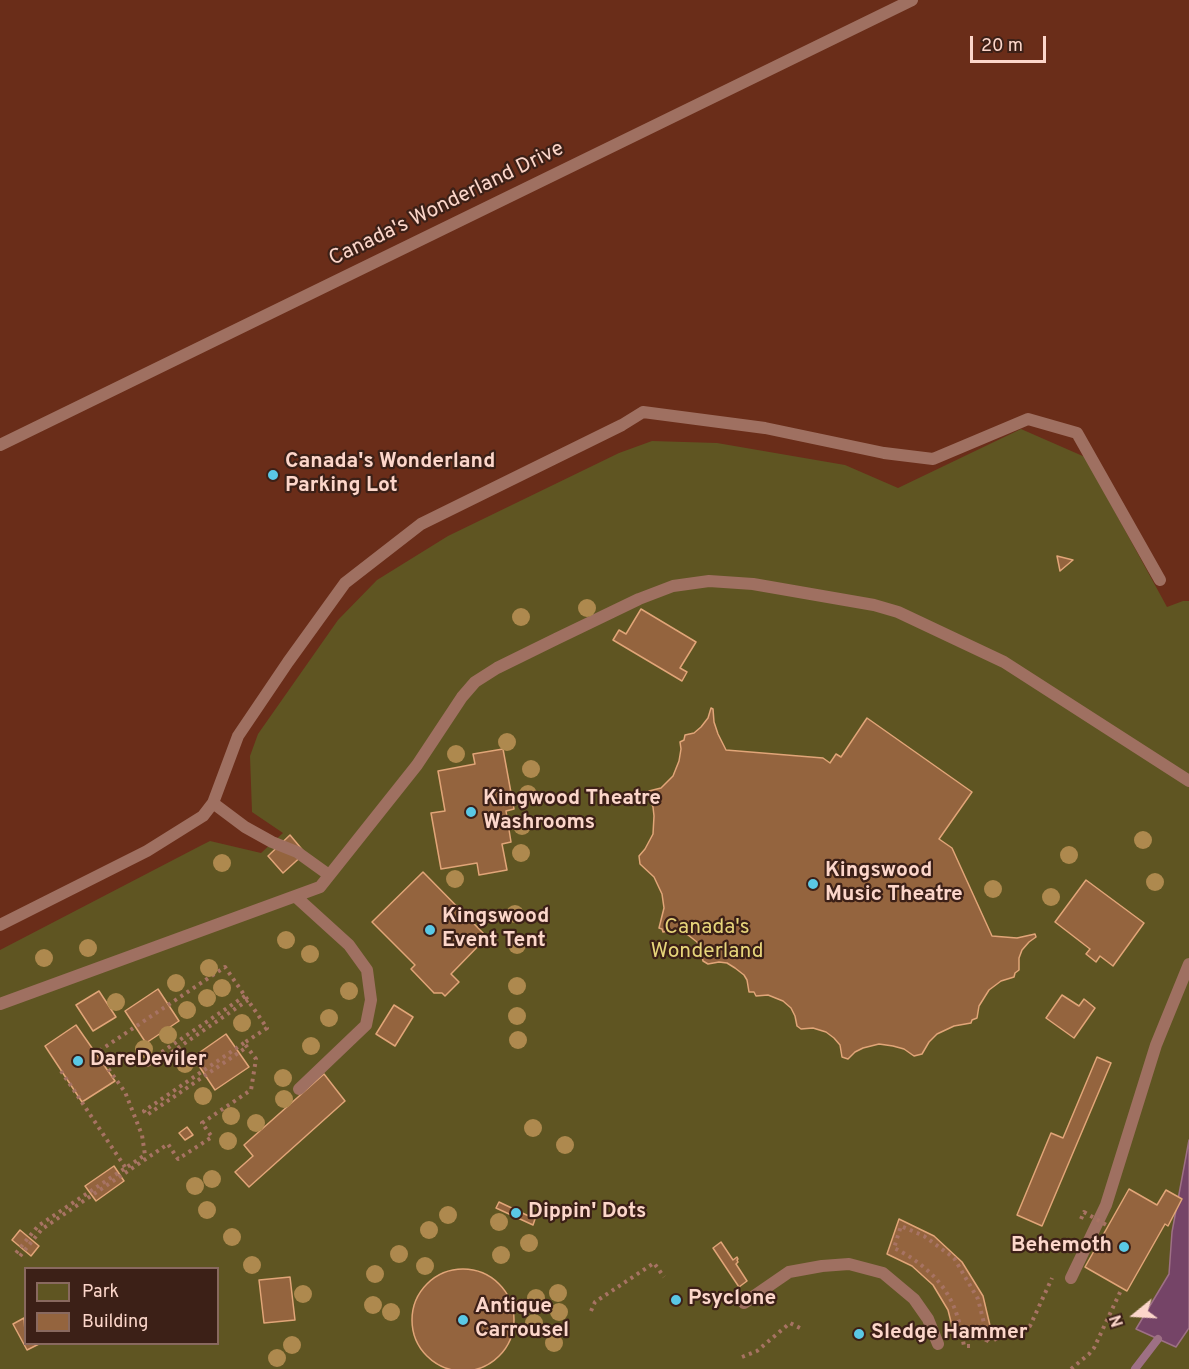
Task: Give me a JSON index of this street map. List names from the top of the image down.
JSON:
{
  "streets": {
    "lane": ["Canada's Wonderland Drive"]
  },
  "parks": ["Canada's Wonderland"],
  "places": [
    "Canada's Wonderland Parking Lot",
    "Kingwood Theatre Washrooms",
    "Kingswood Music Theatre",
    "Kingswood Event Tent",
    "DareDeviler",
    "Dippin' Dots",
    "Behemoth",
    "Psyclone",
    "Antique Carrousel",
    "Sledge Hammer"
  ],
  "legend": ["Park", "Building"],
  "scale_bar": "20 m",
  "north": "left"
}
